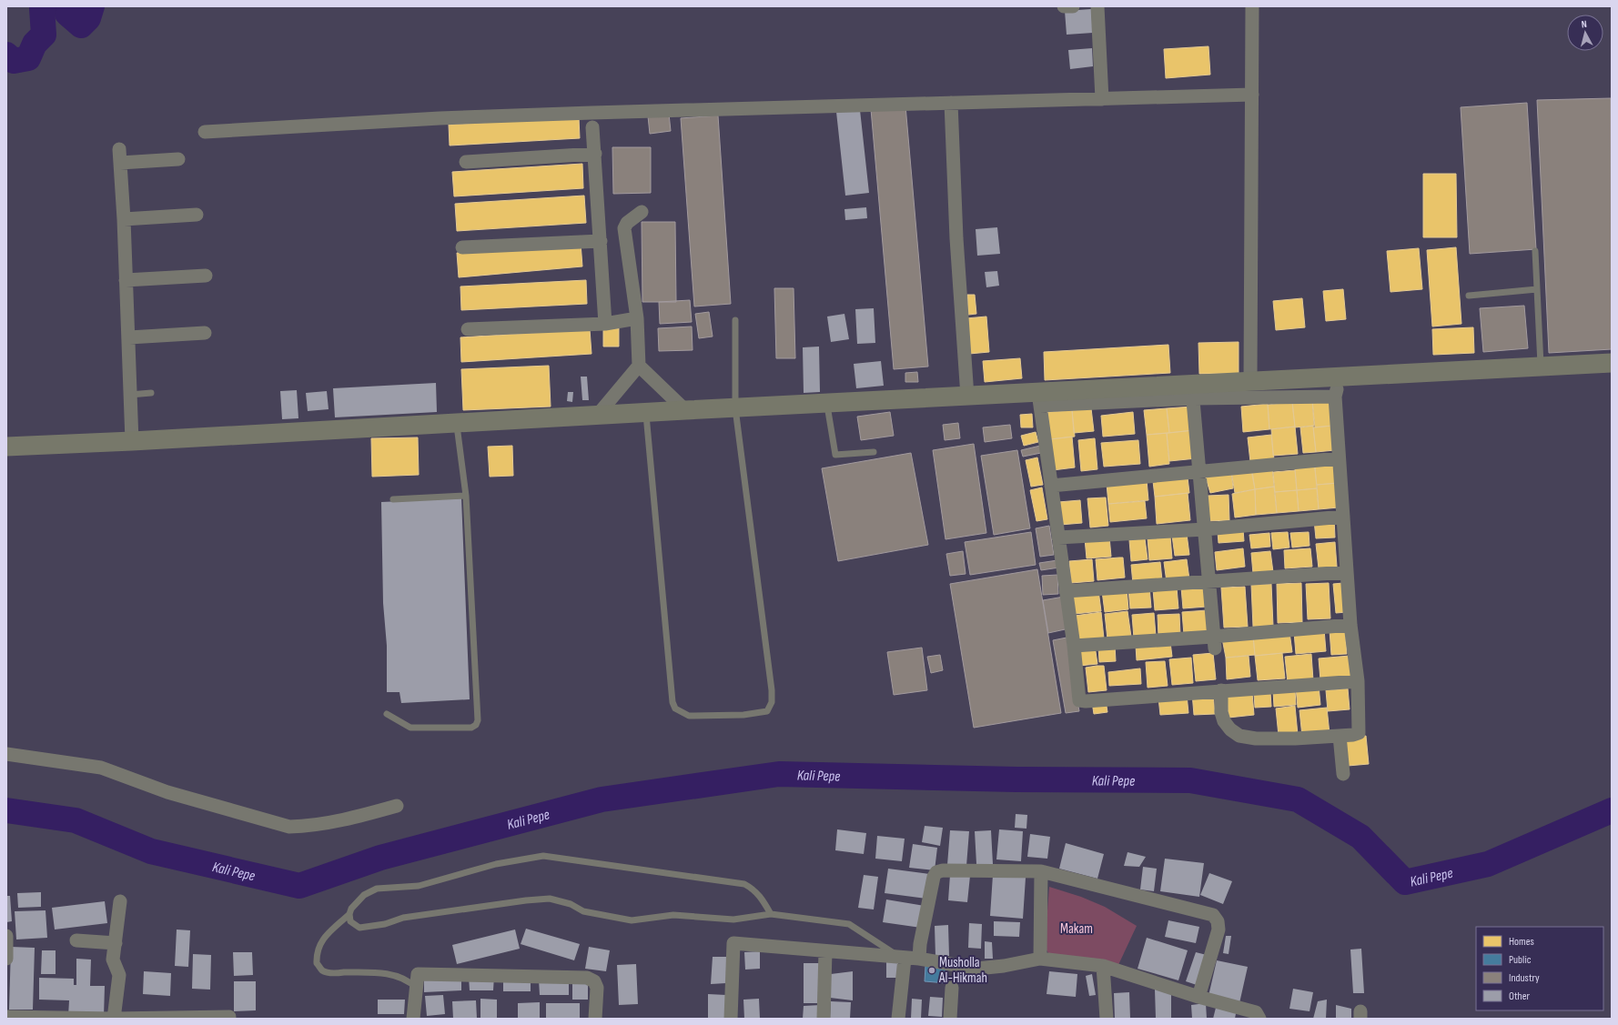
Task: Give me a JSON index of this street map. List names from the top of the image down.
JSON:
{
  "water": ["Kali Pepe"],
  "parks": ["Makam"],
  "places": ["Musholla Al-Hikmah"],
  "legend": [
    "Homes",
    "Public",
    "Industry",
    "Other"
  ],
  "north": "top"
}
